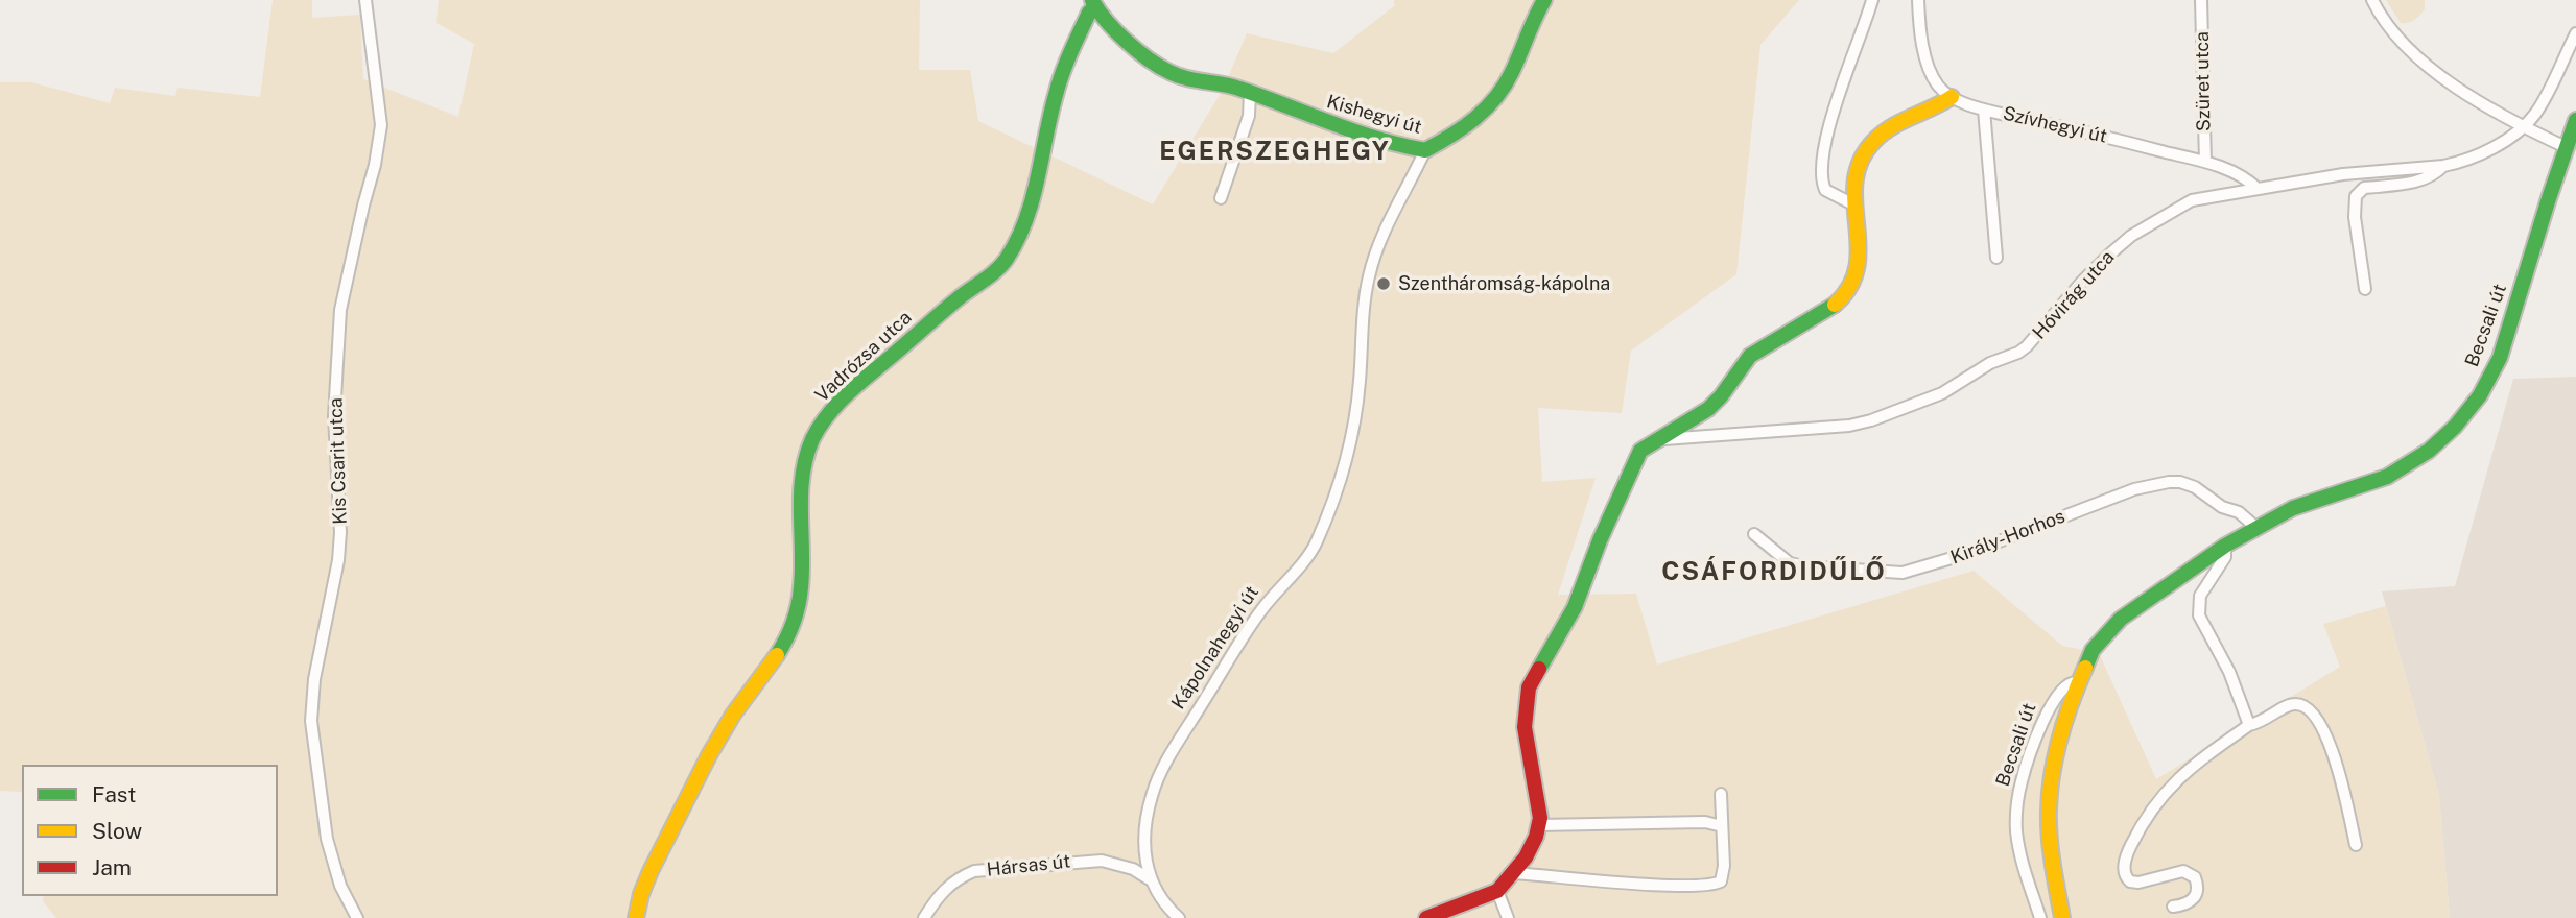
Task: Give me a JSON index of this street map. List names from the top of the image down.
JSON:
{
  "streets": {
    "street": [
      "Szüret utca",
      "Kishegyi út",
      "Szívhegyi út",
      "Hóvirág utca",
      "Becsali út",
      "Vadrózsa utca",
      "Kis Csarit utca",
      "Király-Horhos",
      "Kápolnahegyi út",
      "Hársas út"
    ]
  },
  "crossings": [
    ["Szüret utca", "Szívhegyi út"],
    ["Kishegyi út", "Vadrózsa utca"],
    ["Kishegyi út", "Kápolnahegyi út"],
    ["Szívhegyi út", "Hóvirág utca"],
    ["Becsali út", "Király-Horhos"],
    ["Kápolnahegyi út", "Hársas út"]
  ],
  "districts": ["EGERSZEGHEGY", "CSÁFORDIDŰLŐ"],
  "places": ["Szentháromság-kápolna"],
  "legend": ["Fast", "Slow", "Jam"]
}
